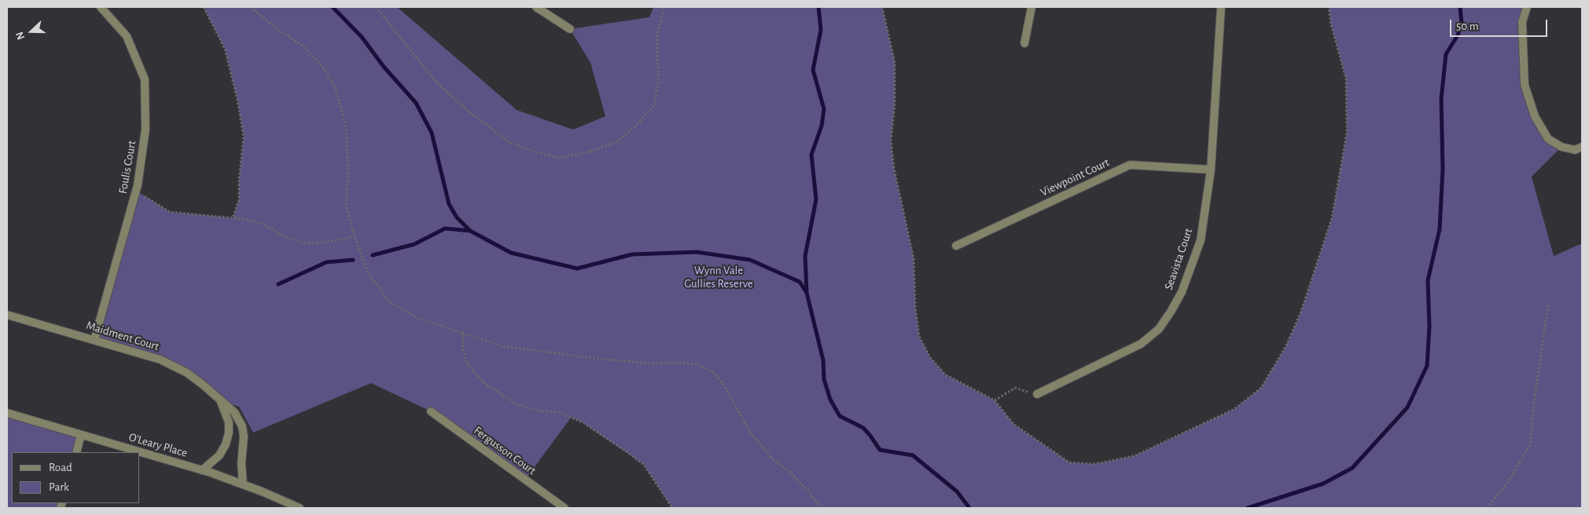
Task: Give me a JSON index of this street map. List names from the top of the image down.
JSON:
{
  "streets": {
    "street": [
      "Foulis Court",
      "Viewpoint Court",
      "Seavista Court",
      "Maidment Court",
      "O'Leary Place",
      "Fergusson Court"
    ]
  },
  "crossings": [
    ["Foulis Court", "Maidment Court"],
    ["Viewpoint Court", "Seavista Court"],
    ["Maidment Court", "O'Leary Place"]
  ],
  "parks": ["Wynn Vale Gullies Reserve"],
  "legend": ["Road", "Park"],
  "scale_bar": "50 m",
  "north": "left"
}
